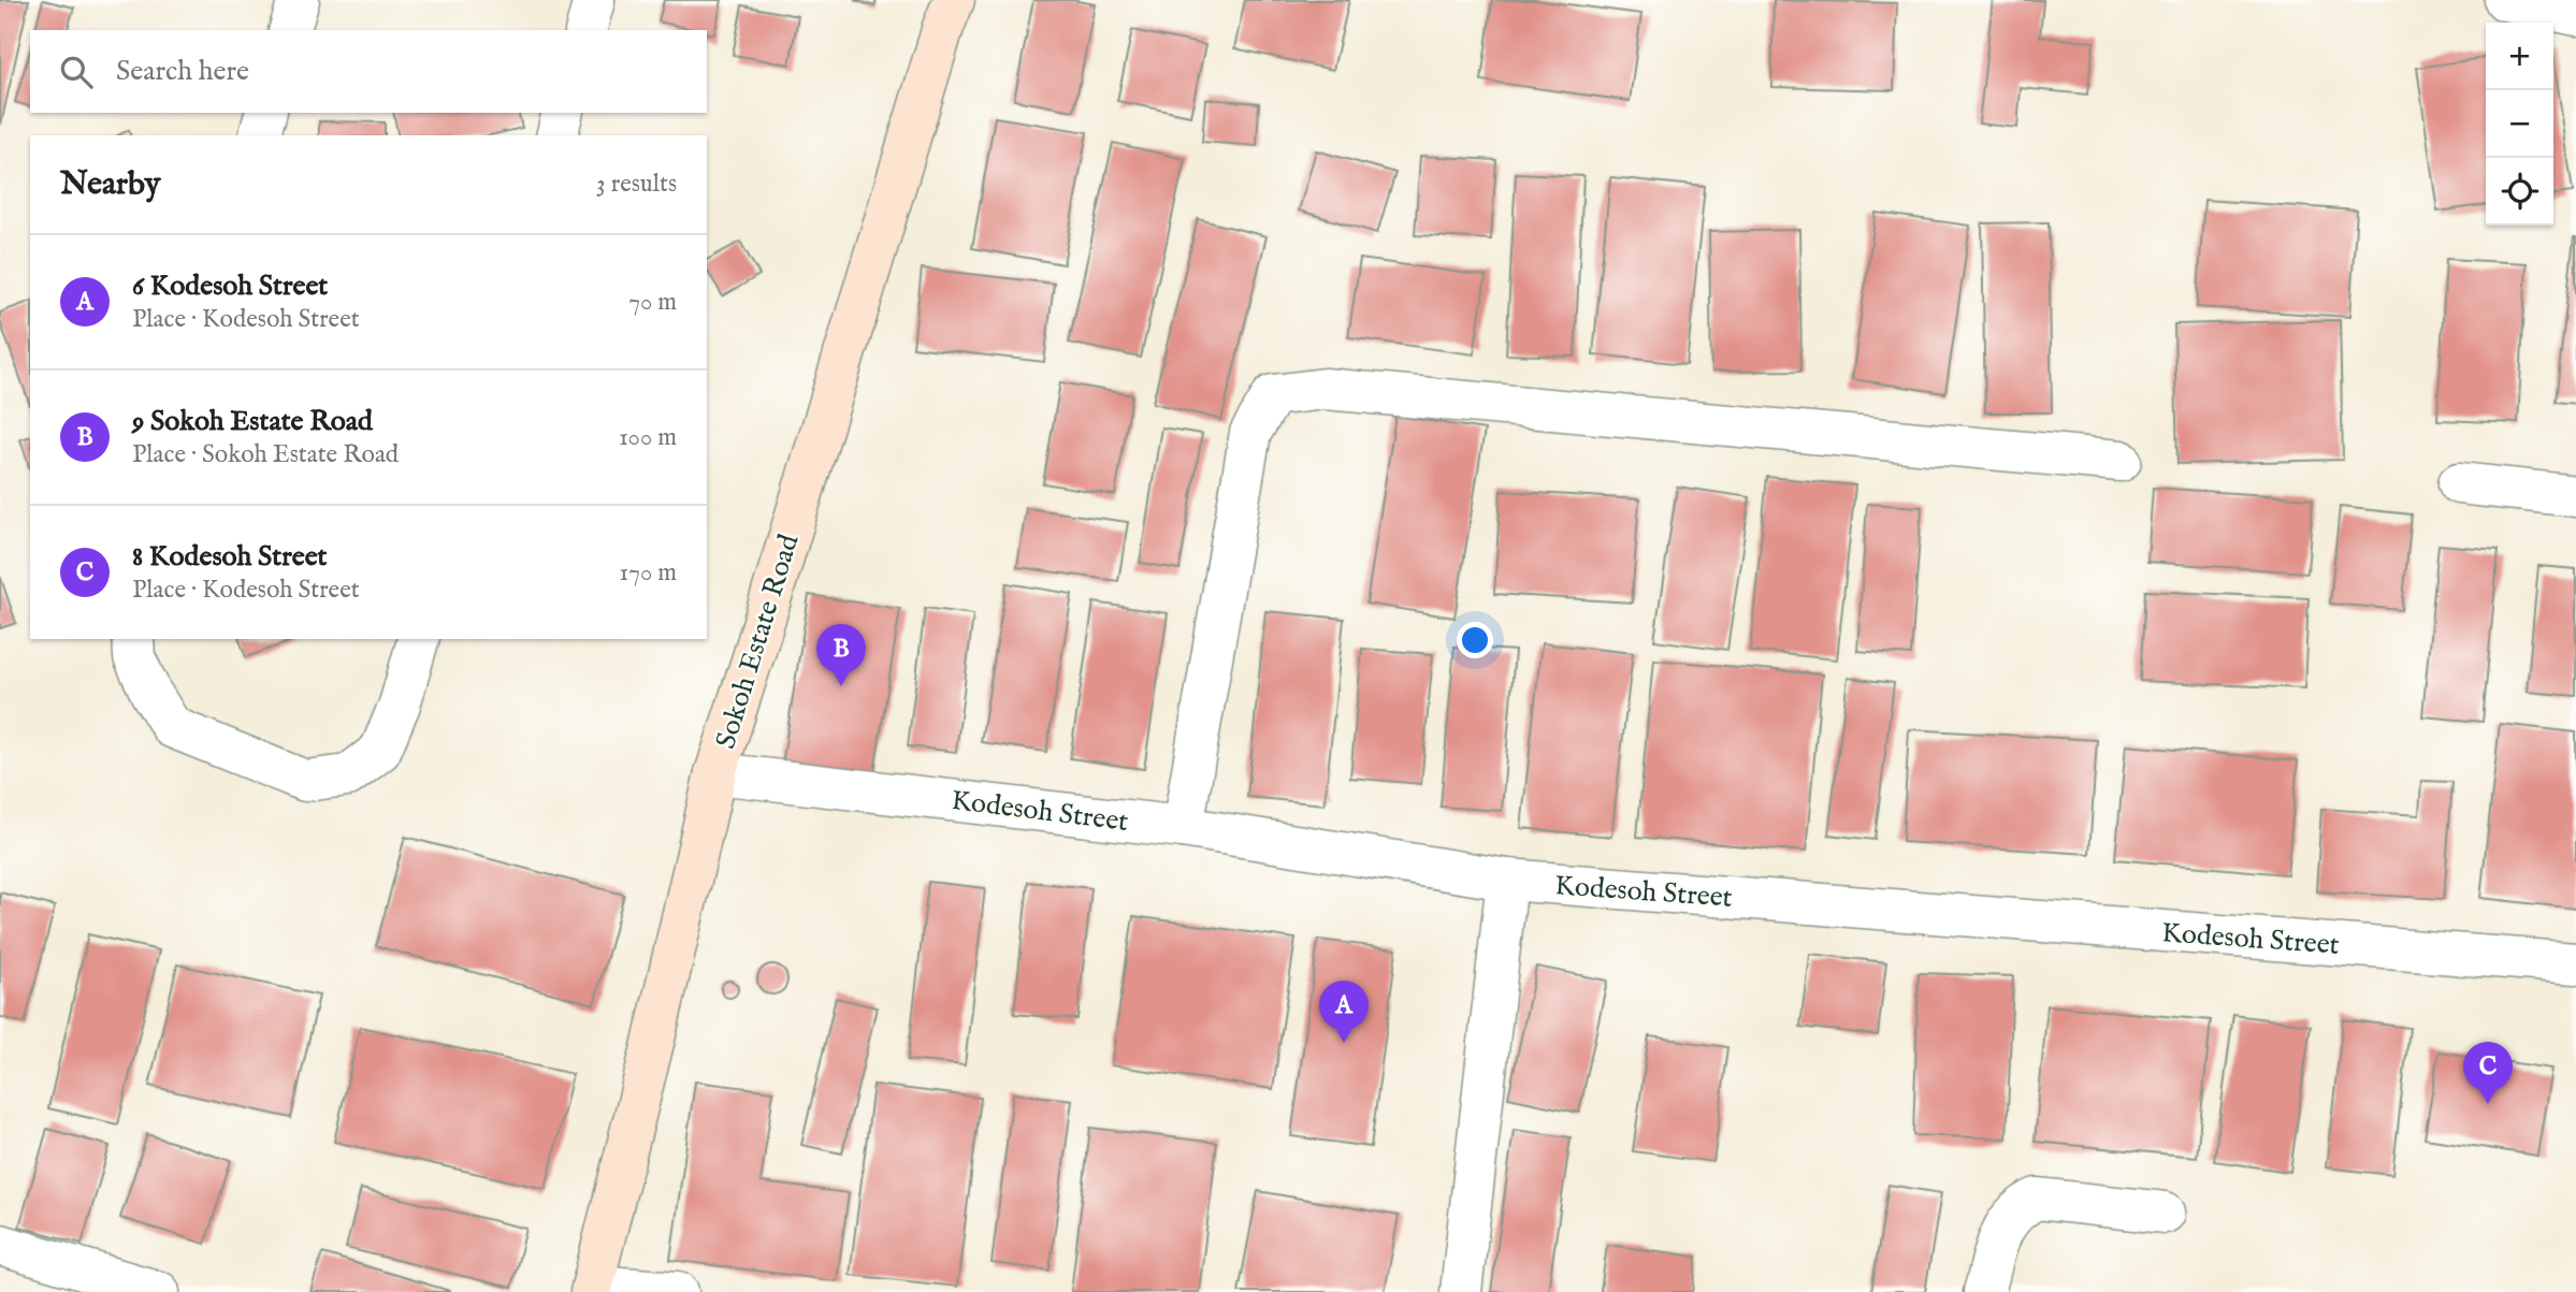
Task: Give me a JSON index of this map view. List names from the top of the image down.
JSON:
{
  "streets": {
    "street": ["Sokoh Estate Road", "Kodesoh Street"]
  },
  "crossings": [
    ["Sokoh Estate Road", "Kodesoh Street"]
  ],
  "page": {
    "map_buttons": ["+", "−"],
    "search": "Search here",
    "heading": ["Nearby", "3 results"],
    "list": [
      {
        "mark": "A",
        "name": "6 Kodesoh Street",
        "note": "Place · Kodesoh Street",
        "value": "70 m"
      },
      {
        "mark": "B",
        "name": "9 Sokoh Estate Road",
        "note": "Place · Sokoh Estate Road",
        "value": "100 m"
      },
      {
        "mark": "C",
        "name": "8 Kodesoh Street",
        "note": "Place · Kodesoh Street",
        "value": "170 m"
      }
    ],
    "pins": ["B", "A", "C"]
  }
}
